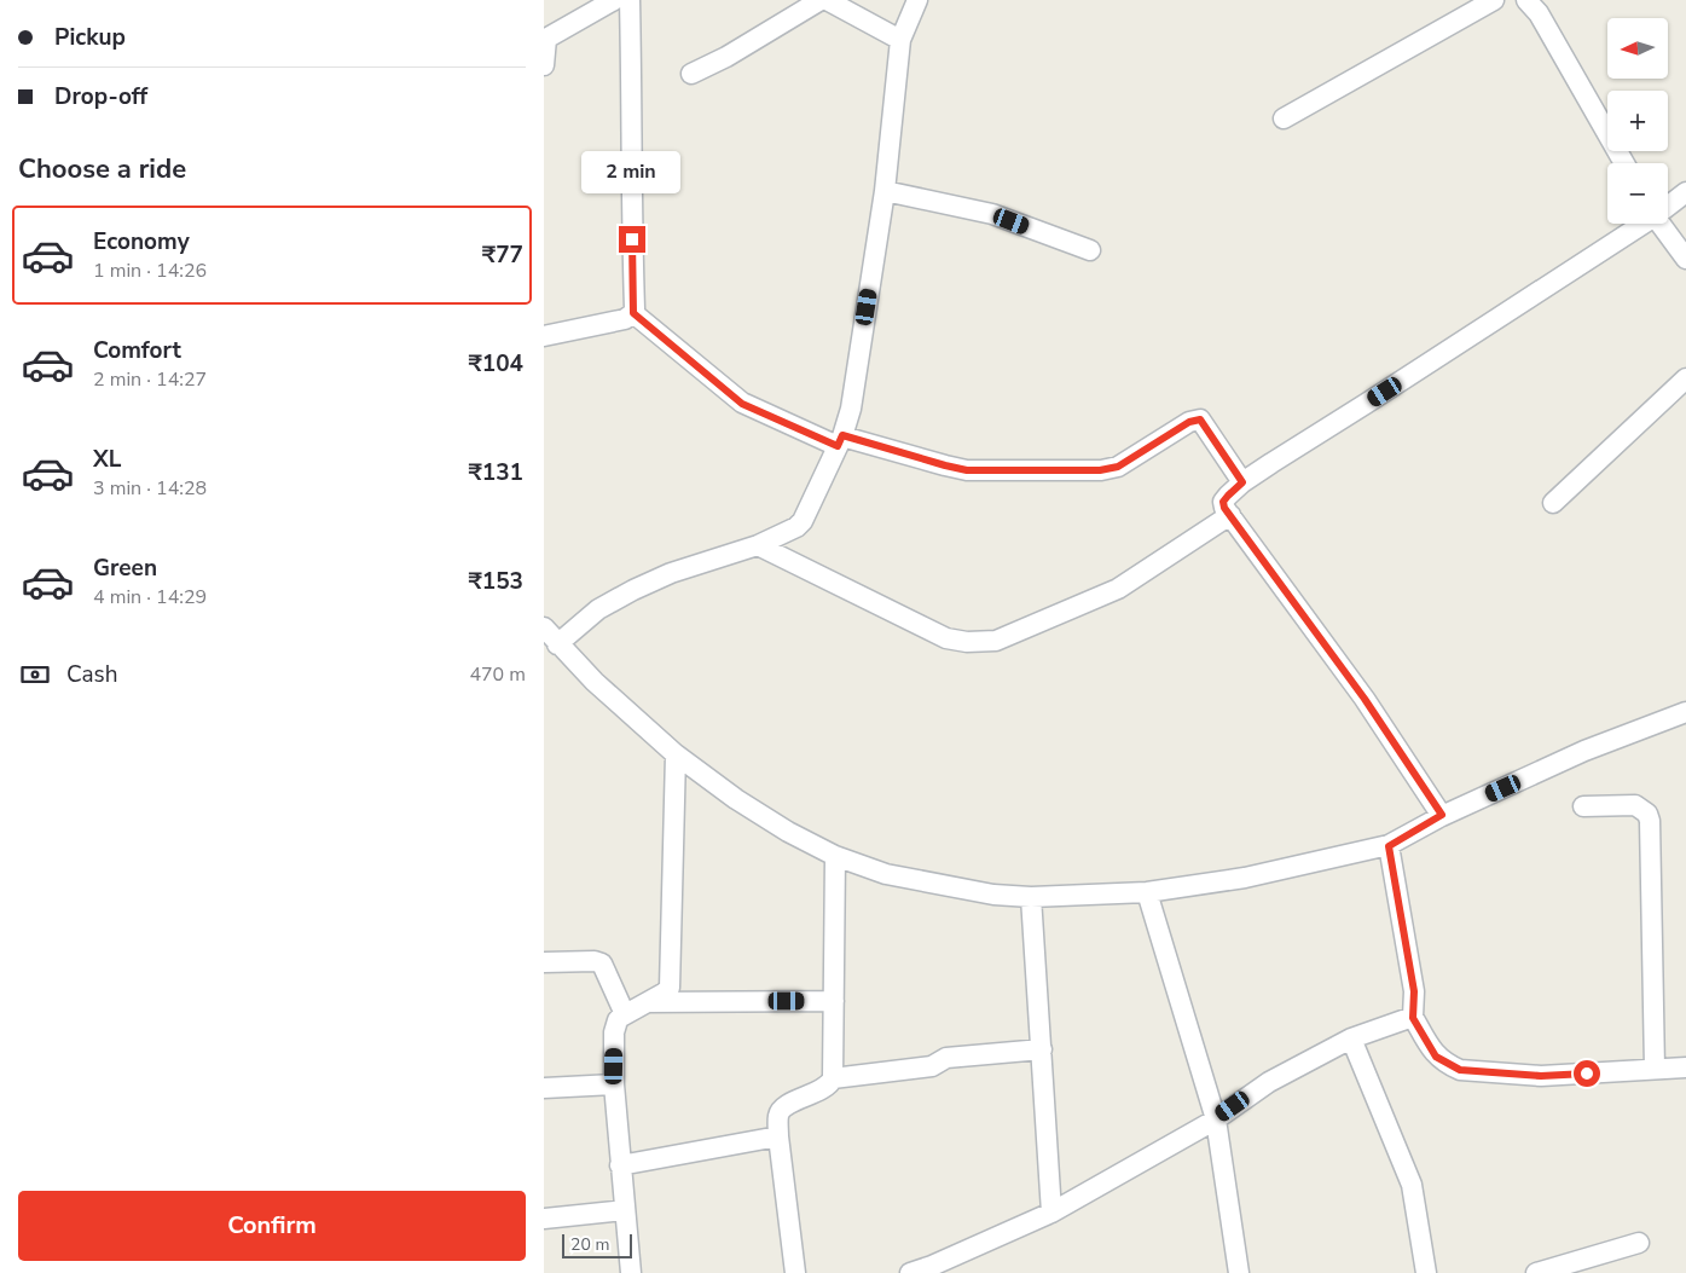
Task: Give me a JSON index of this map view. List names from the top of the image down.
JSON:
{
  "scale_bar": "20 m",
  "north": "left",
  "page": {
    "banner": ["Pickup", "Drop-off"],
    "map_buttons": ["+", "−"],
    "heading": "Choose a ride",
    "bubble": "2 min",
    "list": [
      {
        "name": "Economy",
        "note": "1 min · 14:26",
        "value": "₹77"
      },
      {
        "name": "Comfort",
        "note": "2 min · 14:27",
        "value": "₹104"
      },
      {
        "name": "XL",
        "note": "3 min · 14:28",
        "value": "₹131"
      },
      {
        "name": "Green",
        "note": "4 min · 14:29",
        "value": "₹153"
      }
    ],
    "pay": ["Cash", "470 m"],
    "buttons": "Confirm",
    "scale": "20 m"
  }
}
